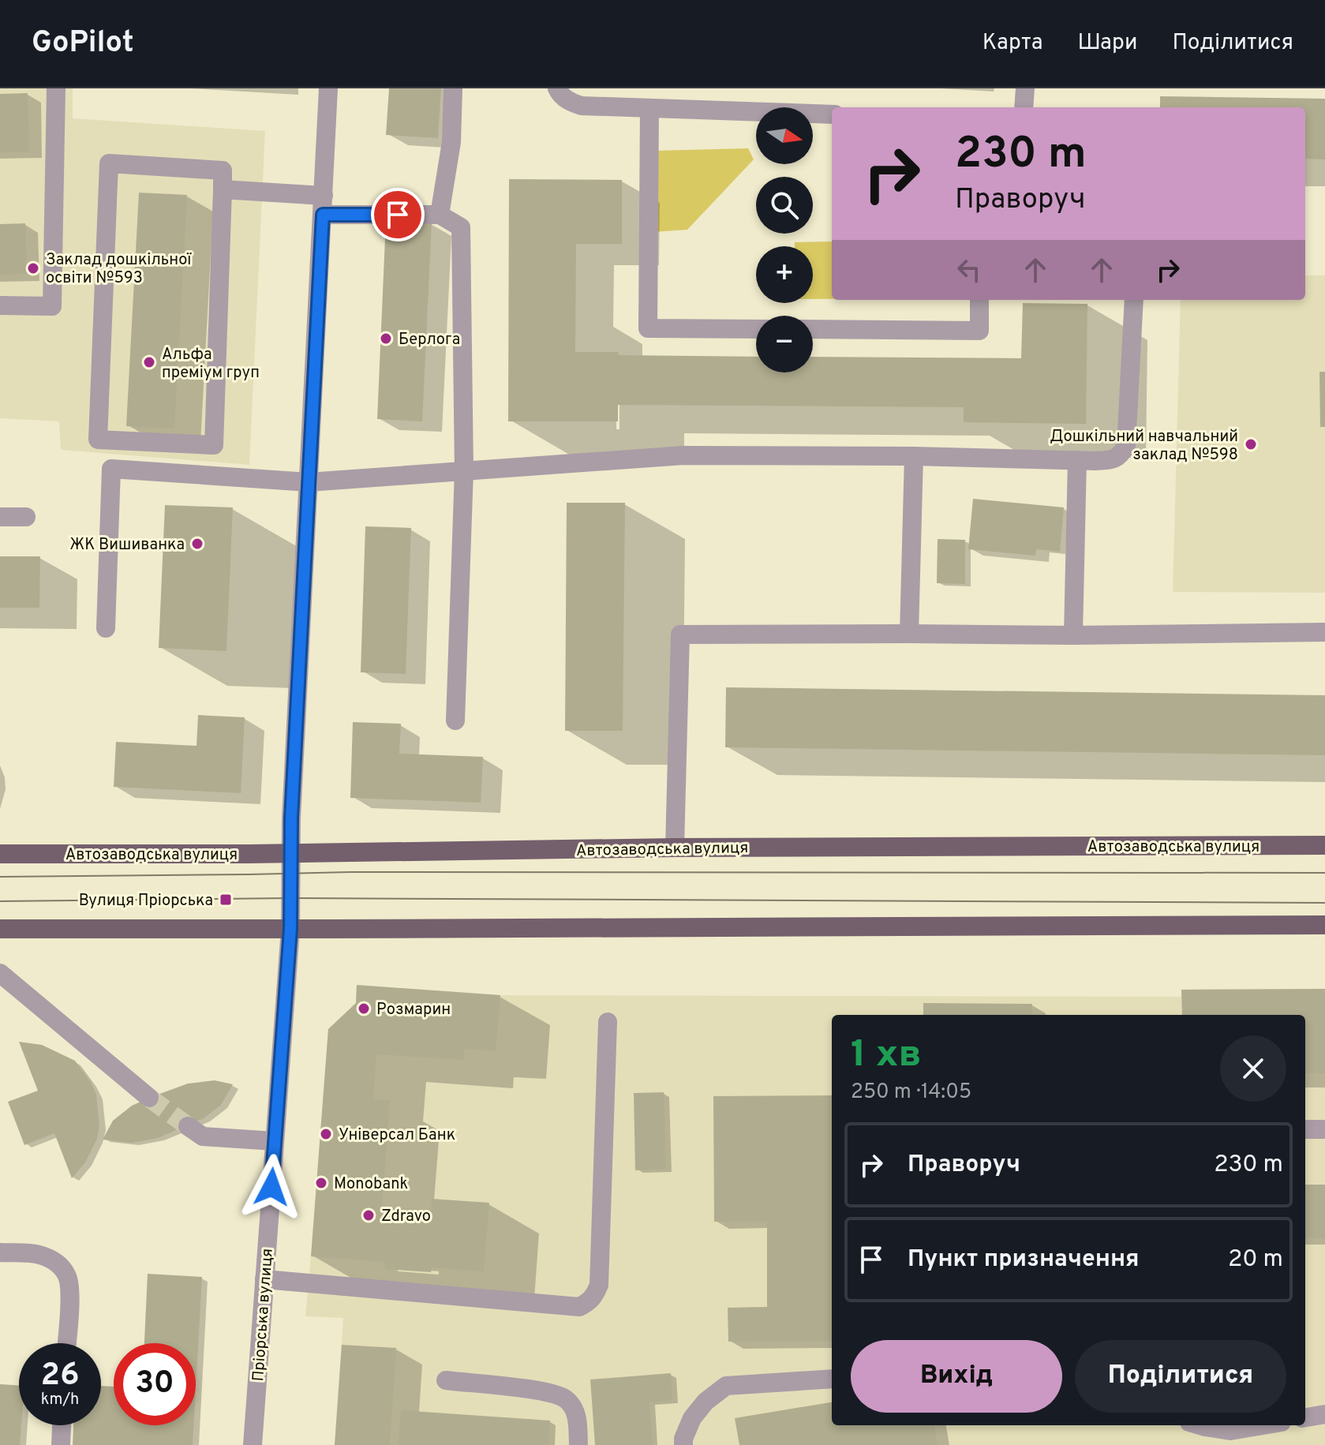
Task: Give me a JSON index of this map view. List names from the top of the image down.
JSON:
{
  "streets": {
    "main road": ["Автозаводська вулиця"],
    "street": ["Пріорська вулиця"]
  },
  "crossings": [
    ["Автозаводська вулиця", "Пріорська вулиця"]
  ],
  "places": {
    "other": [
      "Заклад дошкільної освіти №593",
      "Берлога",
      "Альфа преміум груп",
      "Дошкільний навчальний заклад №598",
      "ЖК Вишиванка",
      "Розмарин",
      "Універсал Банк",
      "Monobank",
      "Zdravo"
    ],
    "transit": ["Вулиця Пріорська"]
  },
  "north": "right",
  "page": {
    "header": "GoPilot",
    "nav": ["Карта", "Шари", "Поділитися"],
    "map_buttons": ["+", "−"],
    "turn": ["230 m", "Праворуч"],
    "heading": ["1 хв", "250 m · 14:05"],
    "list": [
      {
        "name": "Праворуч",
        "value": "230 m"
      },
      {
        "name": "Пункт призначення",
        "value": "20 m"
      }
    ],
    "buttons": ["Вихід", "Поділитися"],
    "speed": "26 km/h",
    "limit": "30"
  }
}
